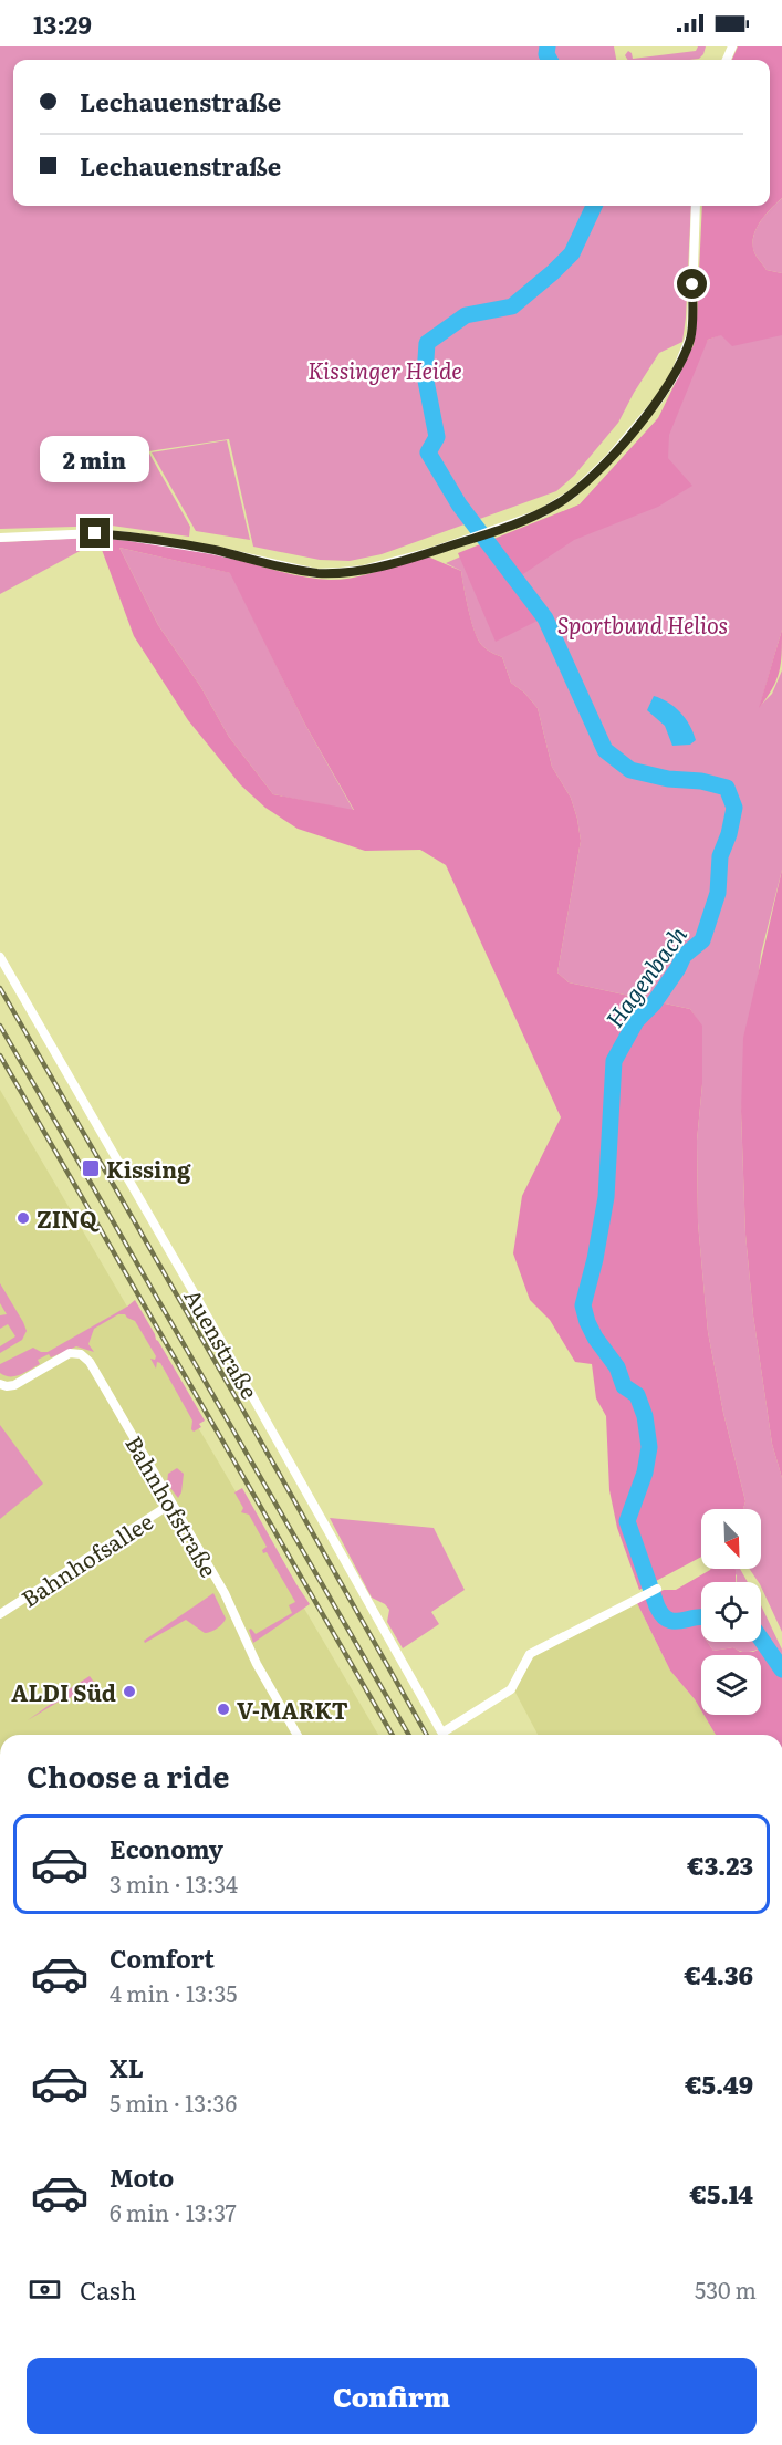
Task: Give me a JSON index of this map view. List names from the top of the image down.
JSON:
{
  "streets": {
    "street": ["Auenstraße", "Bahnhofstraße", "Bahnhofsallee"]
  },
  "crossings": [
    ["Bahnhofstraße", "Bahnhofsallee"]
  ],
  "water": ["Hagenbach"],
  "parks": ["Kissinger Heide", "Sportbund Helios"],
  "places": {
    "transit": ["Kissing"],
    "other": ["ZINQ", "ALDI Süd", "V-MARKT"]
  },
  "north": "bottom right",
  "page": {
    "status": "13:29",
    "banner": ["Lechauenstraße", "Lechauenstraße"],
    "bubble": "2 min",
    "heading": "Choose a ride",
    "list": [
      {
        "name": "Economy",
        "note": "3 min · 13:34",
        "value": "€3.23"
      },
      {
        "name": "Comfort",
        "note": "4 min · 13:35",
        "value": "€4.36"
      },
      {
        "name": "XL",
        "note": "5 min · 13:36",
        "value": "€5.49"
      },
      {
        "name": "Moto",
        "note": "6 min · 13:37",
        "value": "€5.14"
      }
    ],
    "pay": ["Cash", "530 m"],
    "buttons": "Confirm"
  }
}
